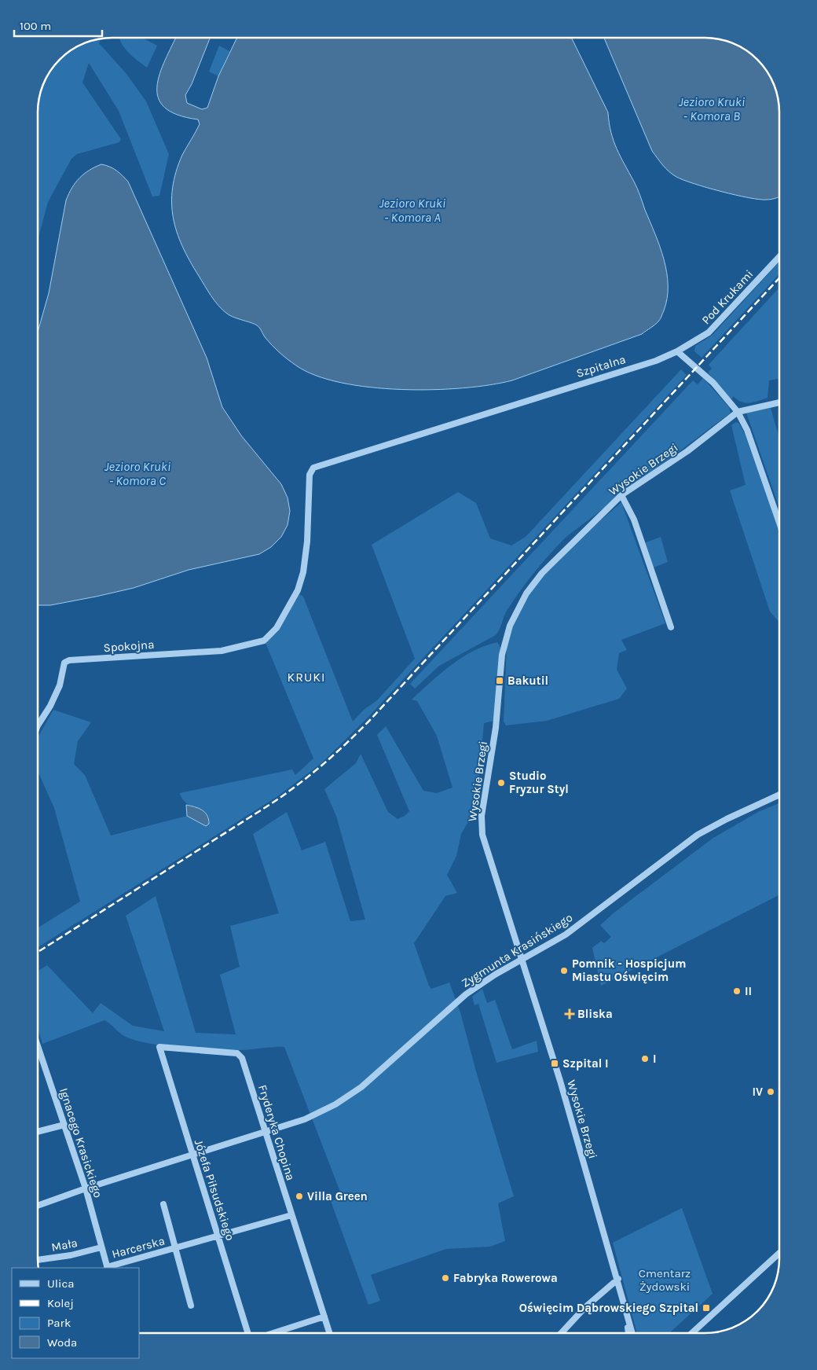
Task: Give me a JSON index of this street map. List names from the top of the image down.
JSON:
{
  "streets": {
    "street": [
      "Pod Krukami",
      "Szpitalna",
      "Wysokie Brzegi",
      "Spokojna",
      "Zygmunta Krasińskiego",
      "Fryderyka Chopina",
      "Ignacego Krasickiego",
      "Józefa Piłsudskiego",
      "Mała",
      "Harcerska"
    ]
  },
  "crossings": [
    ["Pod Krukami", "Szpitalna"],
    ["Szpitalna", "Spokojna"],
    ["Wysokie Brzegi", "Zygmunta Krasińskiego"],
    ["Zygmunta Krasińskiego", "Fryderyka Chopina"],
    ["Zygmunta Krasińskiego", "Ignacego Krasickiego"],
    ["Zygmunta Krasińskiego", "Józefa Piłsudskiego"],
    ["Fryderyka Chopina", "Józefa Piłsudskiego"],
    ["Fryderyka Chopina", "Harcerska"],
    ["Ignacego Krasickiego", "Mała"],
    ["Ignacego Krasickiego", "Harcerska"],
    ["Józefa Piłsudskiego", "Harcerska"]
  ],
  "districts": ["KRUKI"],
  "water": ["Jezioro Kruki - Komora B", "Jezioro Kruki - Komora A", "Jezioro Kruki - Komora C"],
  "parks": ["Cmentarz Żydowski"],
  "places": {
    "transit": ["Bakutil", "Szpital I", "Oświęcim Dąbrowskiego Szpital"],
    "other": [
      "Studio Fryzur Styl",
      "Pomnik - Hospicjum Miastu Oświęcim",
      "II",
      "I",
      "IV",
      "Villa Green",
      "Fabryka Rowerowa"
    ],
    "health": ["Bliska"]
  },
  "legend": [
    "Ulica",
    "Kolej",
    "Park",
    "Woda"
  ],
  "scale_bar": "100 m"
}
